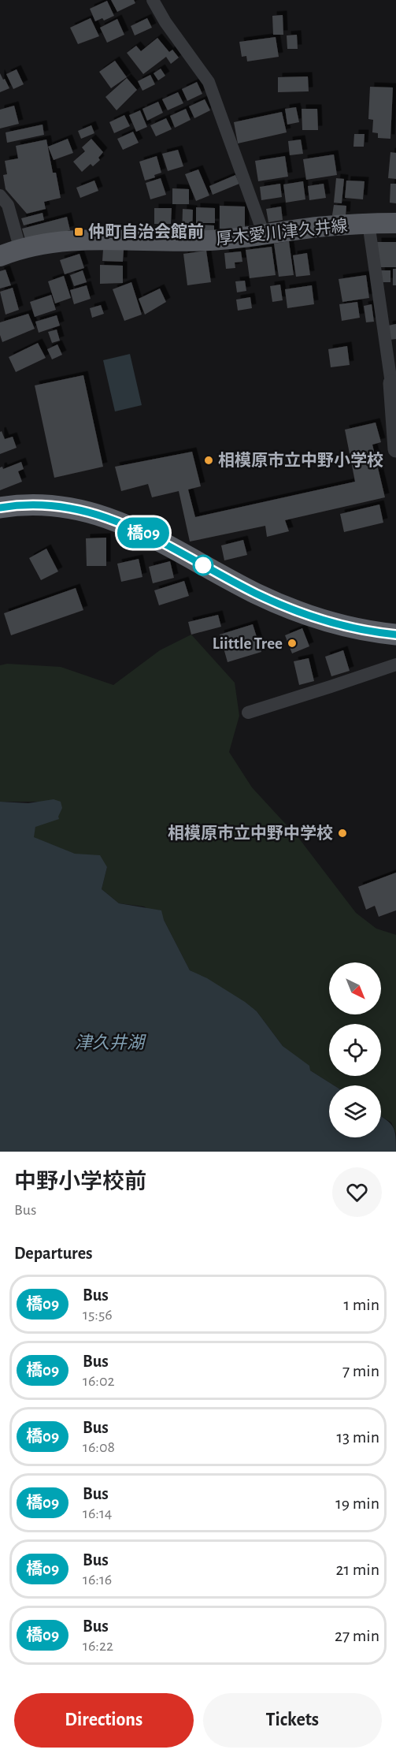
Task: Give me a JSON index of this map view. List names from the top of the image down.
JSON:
{
  "streets": {
    "main road": ["厚木愛川津久井線"]
  },
  "water": ["津久井湖"],
  "places": {
    "transit": ["仲町自治会館前"],
    "other": ["相模原市立中野小学校", "Liittle Tree", "相模原市立中野中学校"]
  },
  "lines": ["bus line 橋09"],
  "north": "bottom right",
  "page": {
    "on_map": "橋09",
    "heading": [
      ["中野小学校前", "Bus"],
      "Departures"
    ],
    "list": [
      {
        "mark": "橋09",
        "name": "Bus",
        "note": "15:56",
        "value": "1 min"
      },
      {
        "mark": "橋09",
        "name": "Bus",
        "note": "16:02",
        "value": "7 min"
      },
      {
        "mark": "橋09",
        "name": "Bus",
        "note": "16:08",
        "value": "13 min"
      },
      {
        "mark": "橋09",
        "name": "Bus",
        "note": "16:14",
        "value": "19 min"
      },
      {
        "mark": "橋09",
        "name": "Bus",
        "note": "16:16",
        "value": "21 min"
      },
      {
        "mark": "橋09",
        "name": "Bus",
        "note": "16:22",
        "value": "27 min"
      }
    ],
    "buttons": ["Directions", "Tickets"]
  }
}
